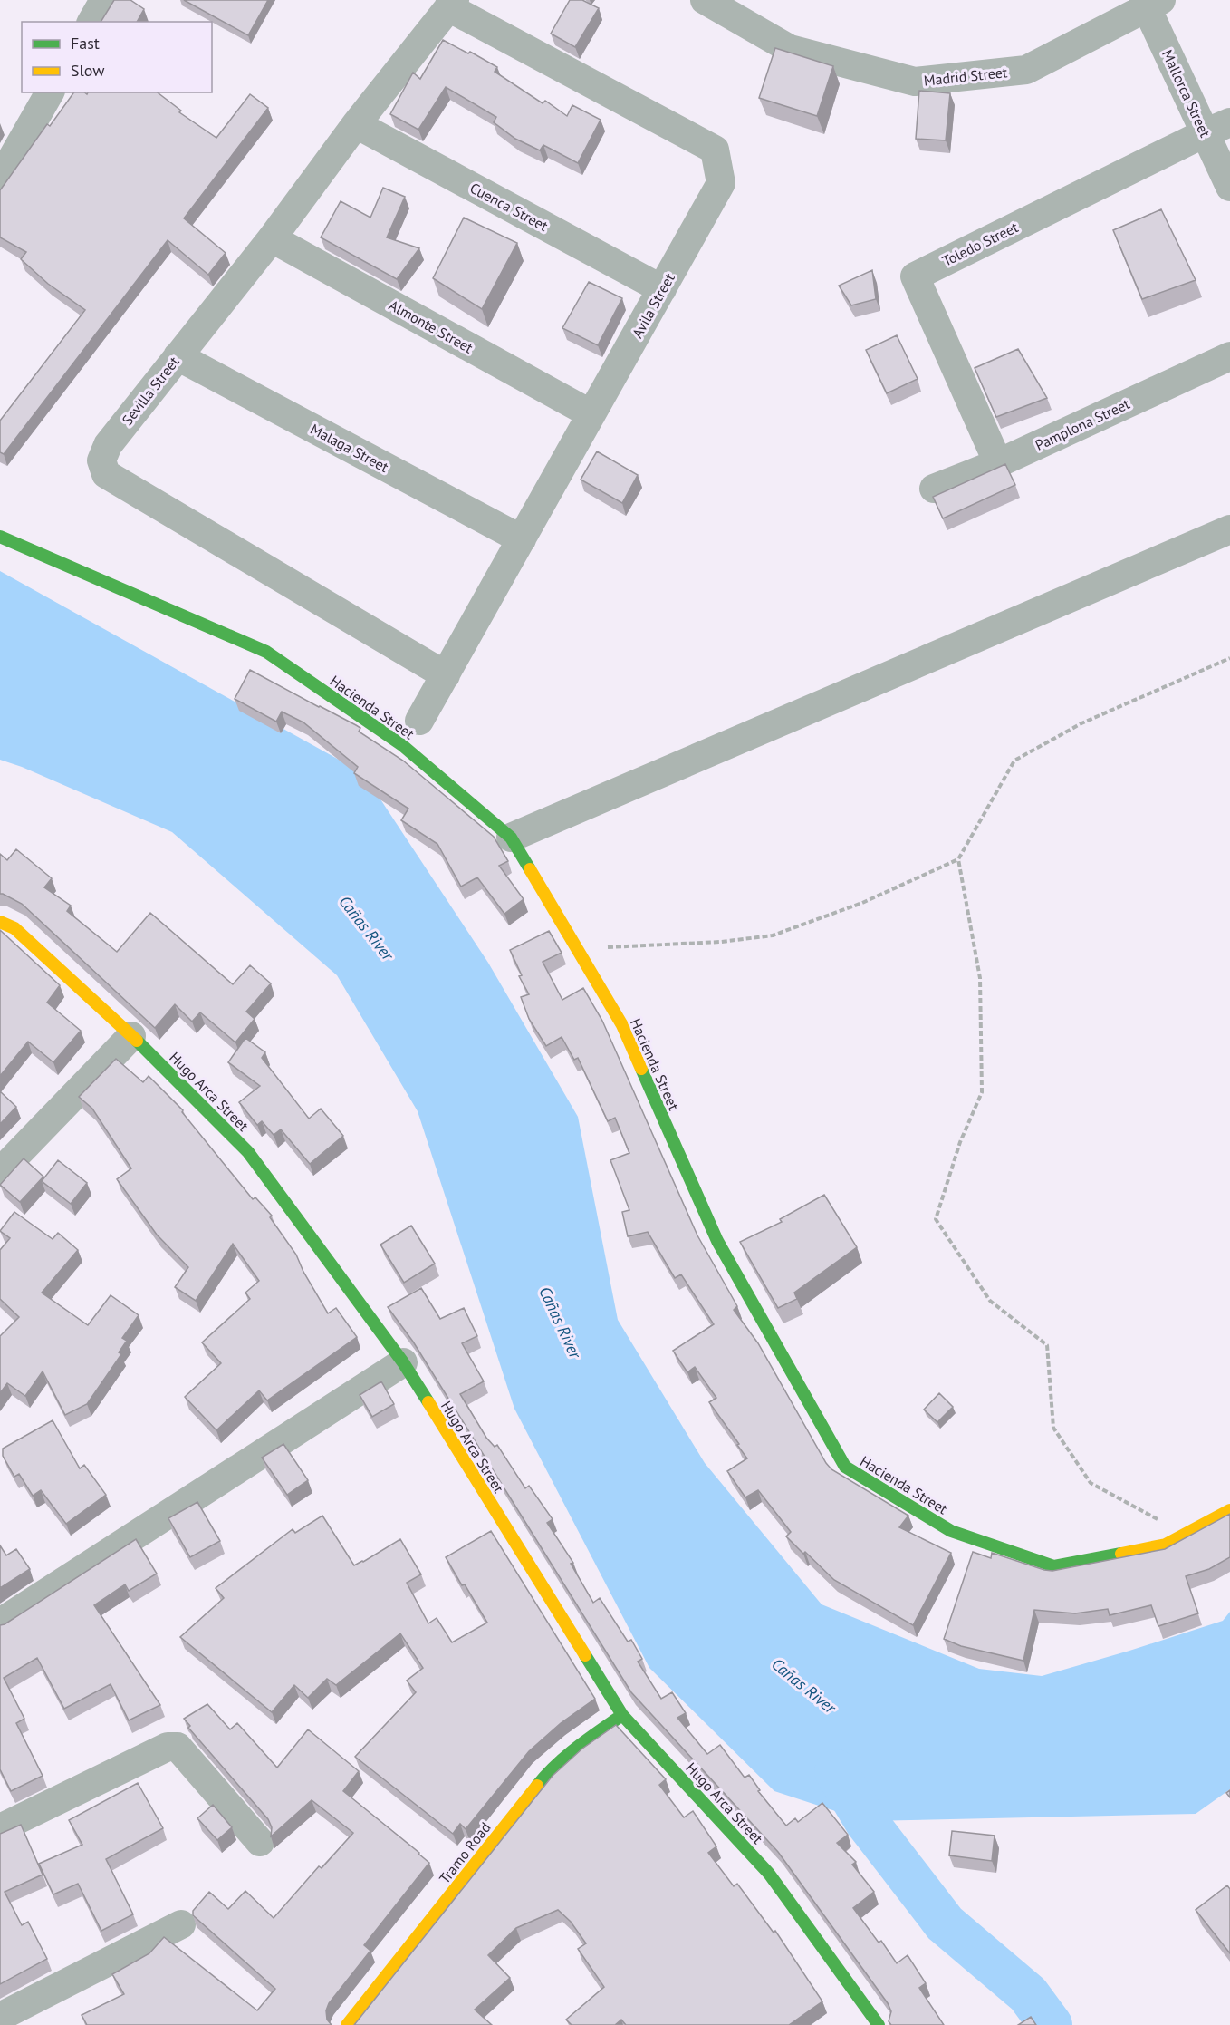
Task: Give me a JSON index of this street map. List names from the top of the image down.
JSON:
{
  "streets": {
    "street": [
      "Madrid Street",
      "Mallorca Street",
      "Cuenca Street",
      "Toledo Street",
      "Avila Street",
      "Almonte Street",
      "Sevilla Street",
      "Pamplona Street",
      "Malaga Street",
      "Hacienda Street",
      "Hugo Arca Street",
      "Tramo Road"
    ]
  },
  "crossings": [
    ["Madrid Street", "Mallorca Street"],
    ["Mallorca Street", "Toledo Street"],
    ["Cuenca Street", "Avila Street"],
    ["Cuenca Street", "Sevilla Street"],
    ["Toledo Street", "Pamplona Street"],
    ["Avila Street", "Almonte Street"],
    ["Avila Street", "Sevilla Street"],
    ["Avila Street", "Malaga Street"],
    ["Almonte Street", "Sevilla Street"],
    ["Sevilla Street", "Malaga Street"],
    ["Hugo Arca Street", "Tramo Road"]
  ],
  "water": ["Cañas River"],
  "legend": ["Fast", "Slow"]
}
